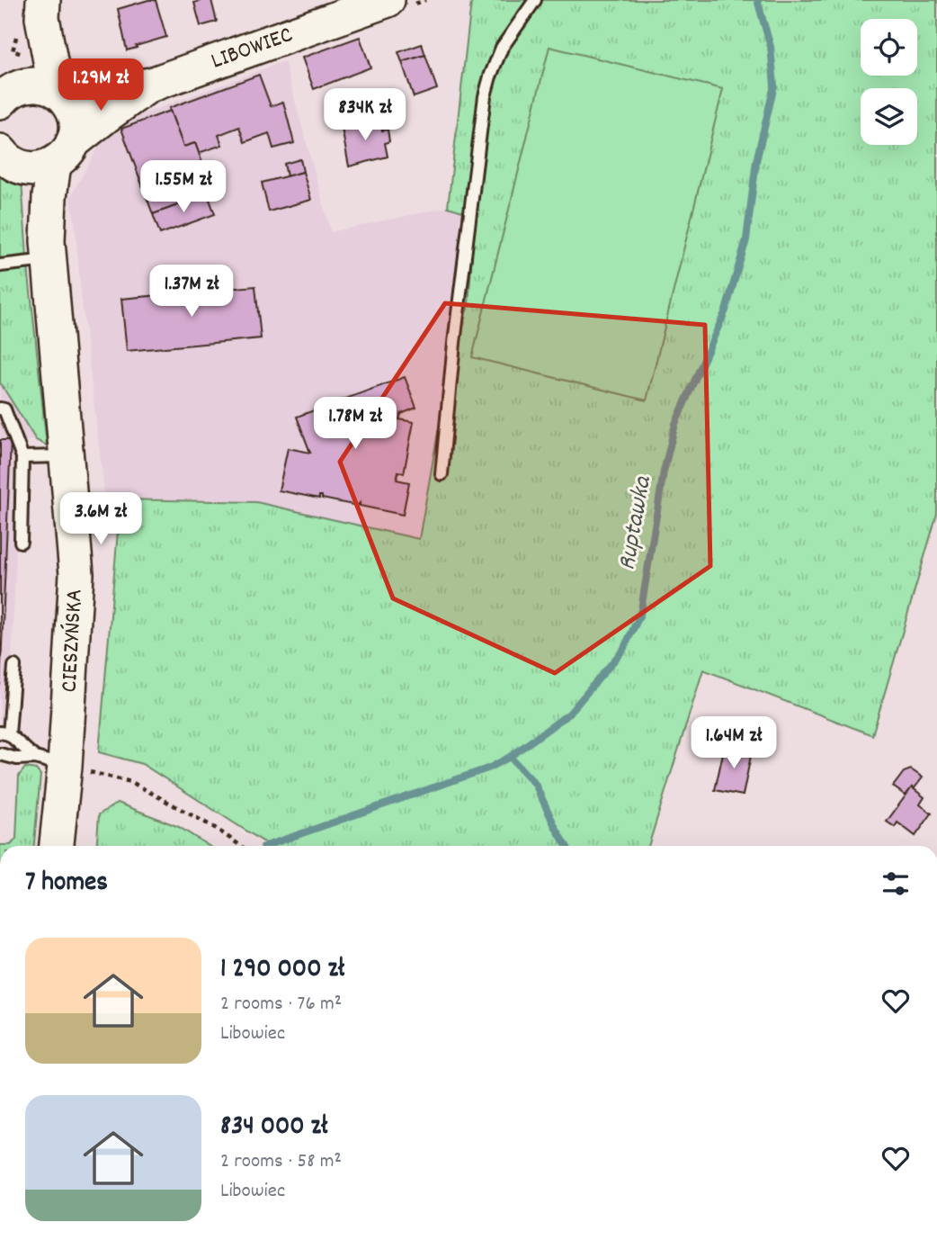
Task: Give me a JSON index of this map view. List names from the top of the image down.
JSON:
{
  "streets": {
    "main road": ["LIBOWIEC", "CIESZYŃSKA"]
  },
  "crossings": [
    ["LIBOWIEC", "CIESZYŃSKA"]
  ],
  "water": ["Ruptawka"],
  "page": {
    "price": [
      "1.29M zł",
      "834K zł",
      "1.55M zł",
      "1.37M zł",
      "1.78M zł",
      "3.6M zł",
      "1.64M zł"
    ],
    "heading": "7 homes",
    "list": [
      {
        "name": "1 290 000 zł",
        "note": "2 rooms · 76 m² · Libowiec"
      },
      {
        "name": "834 000 zł",
        "note": "2 rooms · 58 m² · Libowiec"
      }
    ]
  }
}
